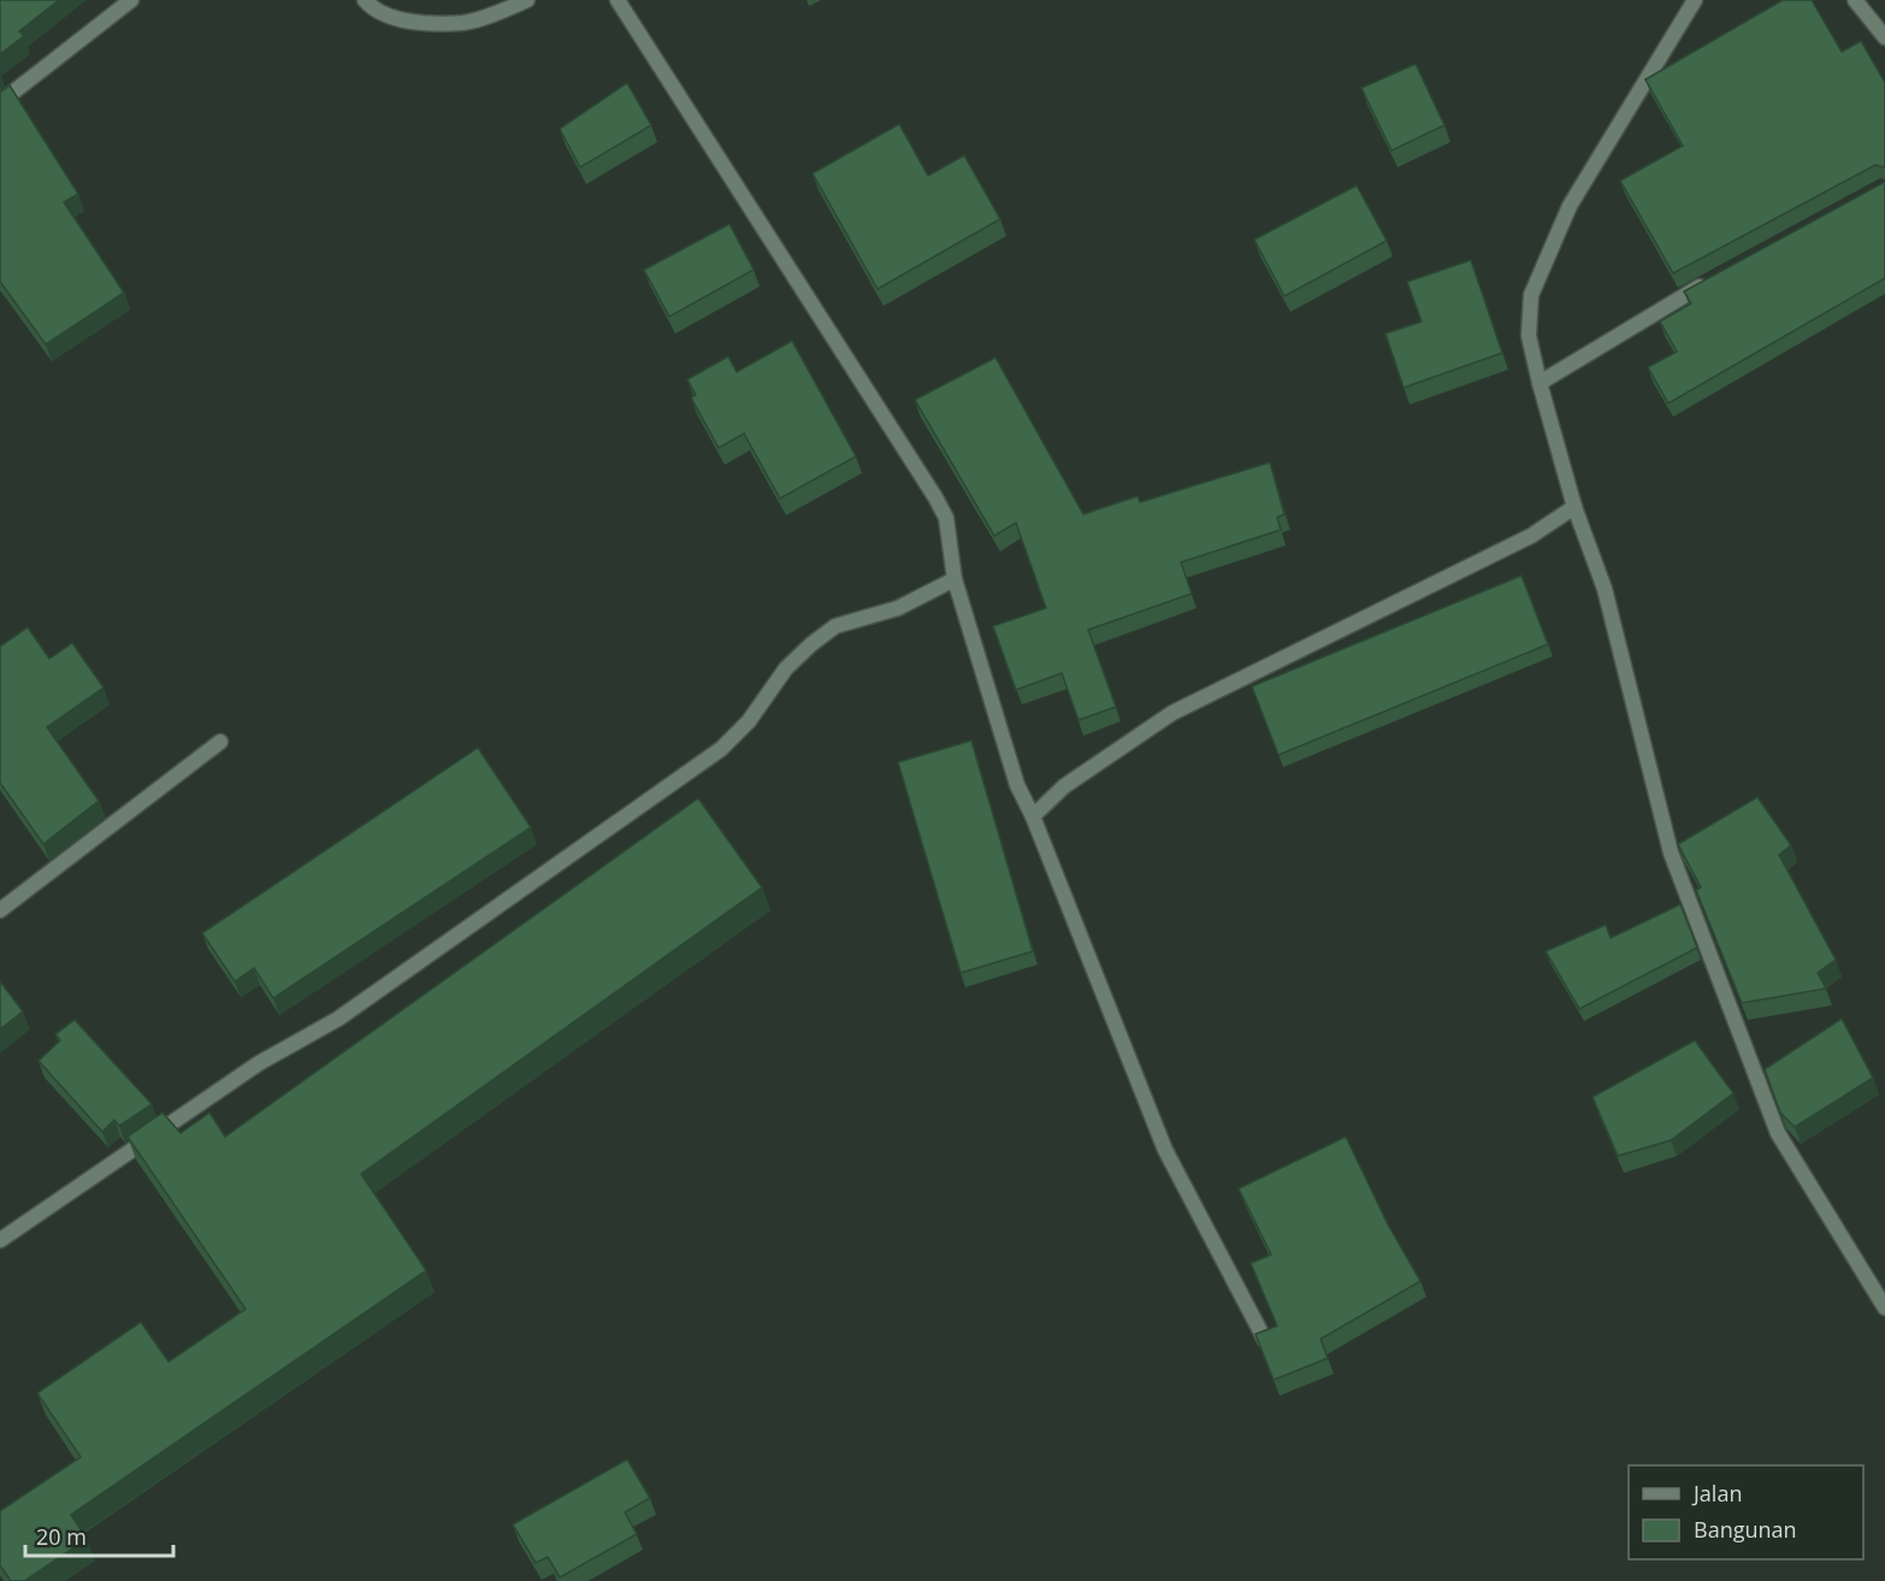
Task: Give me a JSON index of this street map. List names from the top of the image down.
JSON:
{
  "legend": ["Jalan", "Bangunan"],
  "scale_bar": "20 m"
}
